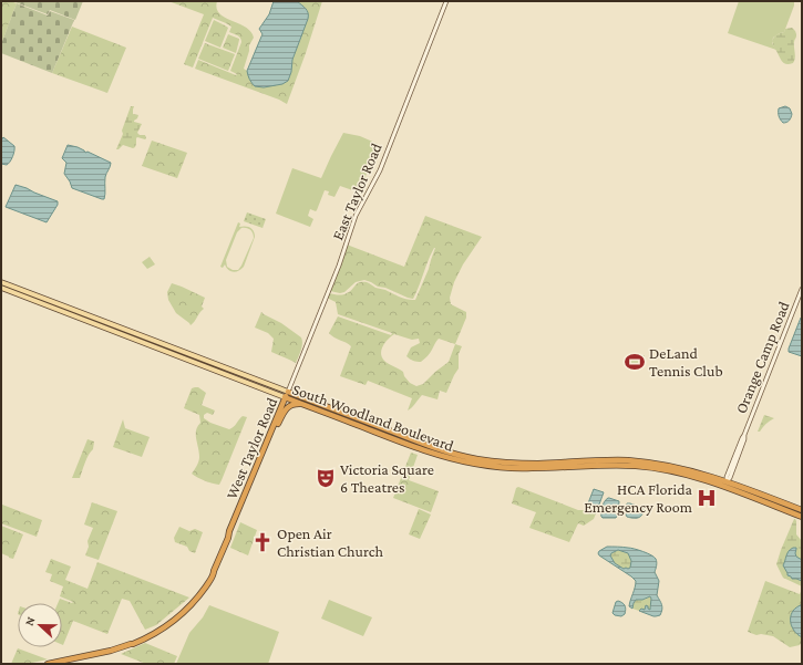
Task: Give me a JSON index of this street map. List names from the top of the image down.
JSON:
{
  "streets": {
    "highway": ["South Woodland Boulevard", "West Taylor Road"],
    "main road": ["East Taylor Road", "Orange Camp Road"]
  },
  "crossings": [
    ["East Taylor Road", "South Woodland Boulevard"],
    ["East Taylor Road", "West Taylor Road"],
    ["Orange Camp Road", "South Woodland Boulevard"],
    ["South Woodland Boulevard", "West Taylor Road"]
  ],
  "places": {
    "sports": ["DeLand Tennis Club"],
    "theatre": ["Victoria Square 6 Theatres"],
    "hospital": ["HCA Florida Emergency Room"],
    "church": ["Open Air Christian Church"]
  },
  "north": "left"
}
